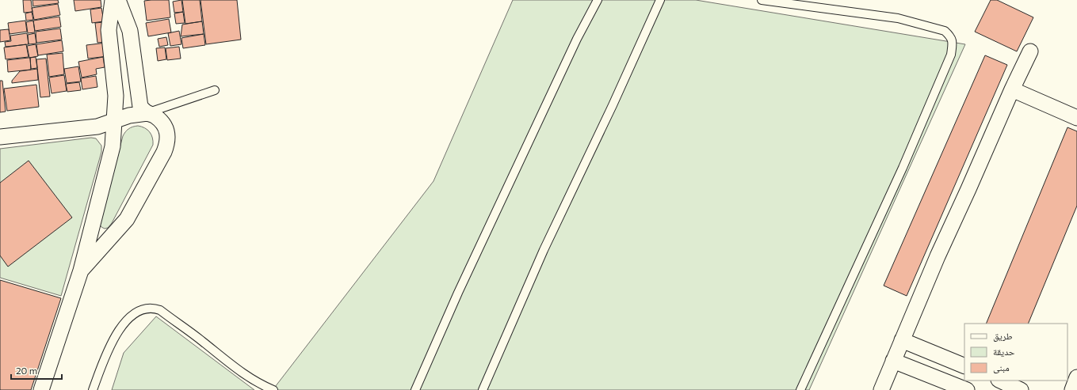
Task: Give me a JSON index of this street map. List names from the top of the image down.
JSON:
{
  "legend": ["طريق", "حديقة", "مبنى"],
  "scale_bar": "20 m"
}
